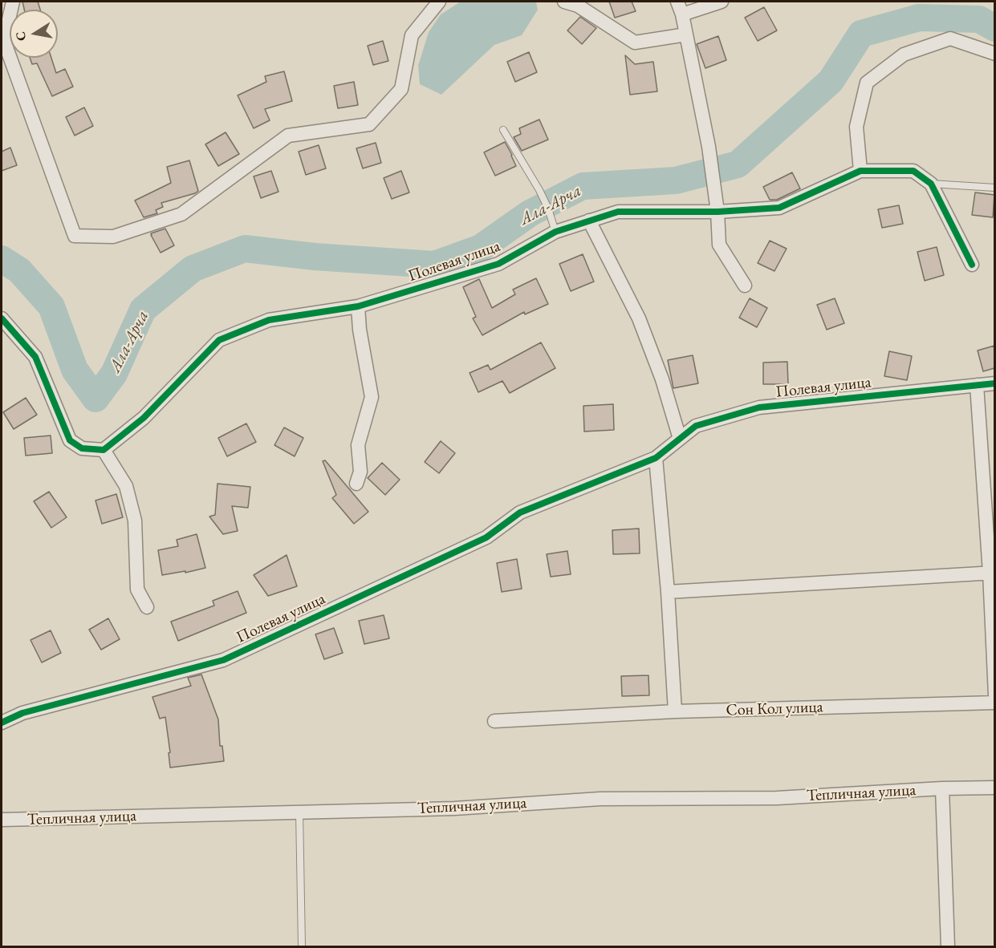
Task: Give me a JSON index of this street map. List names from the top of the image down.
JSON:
{
  "streets": {
    "street": ["Полевая улица", "Сон Кол улица", "Тепличная улица"]
  },
  "water": ["Ала-Арча"],
  "north": "left"
}
